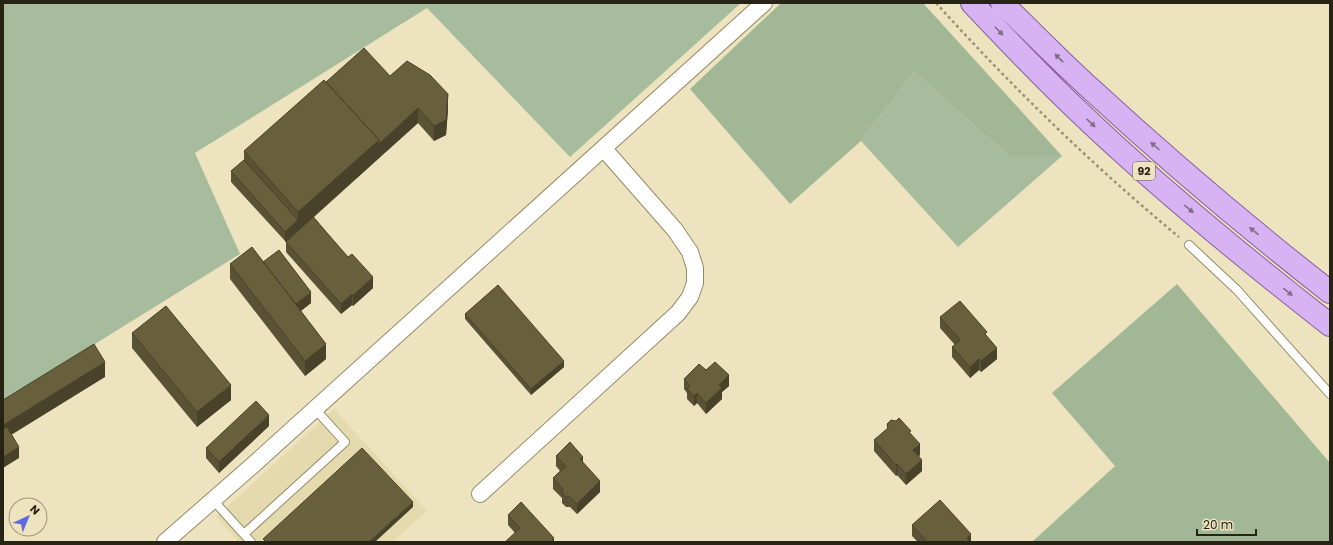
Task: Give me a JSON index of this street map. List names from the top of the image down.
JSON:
{
  "streets": {
    "main road": ["92"]
  },
  "scale_bar": "20 m",
  "north": "top right"
}
